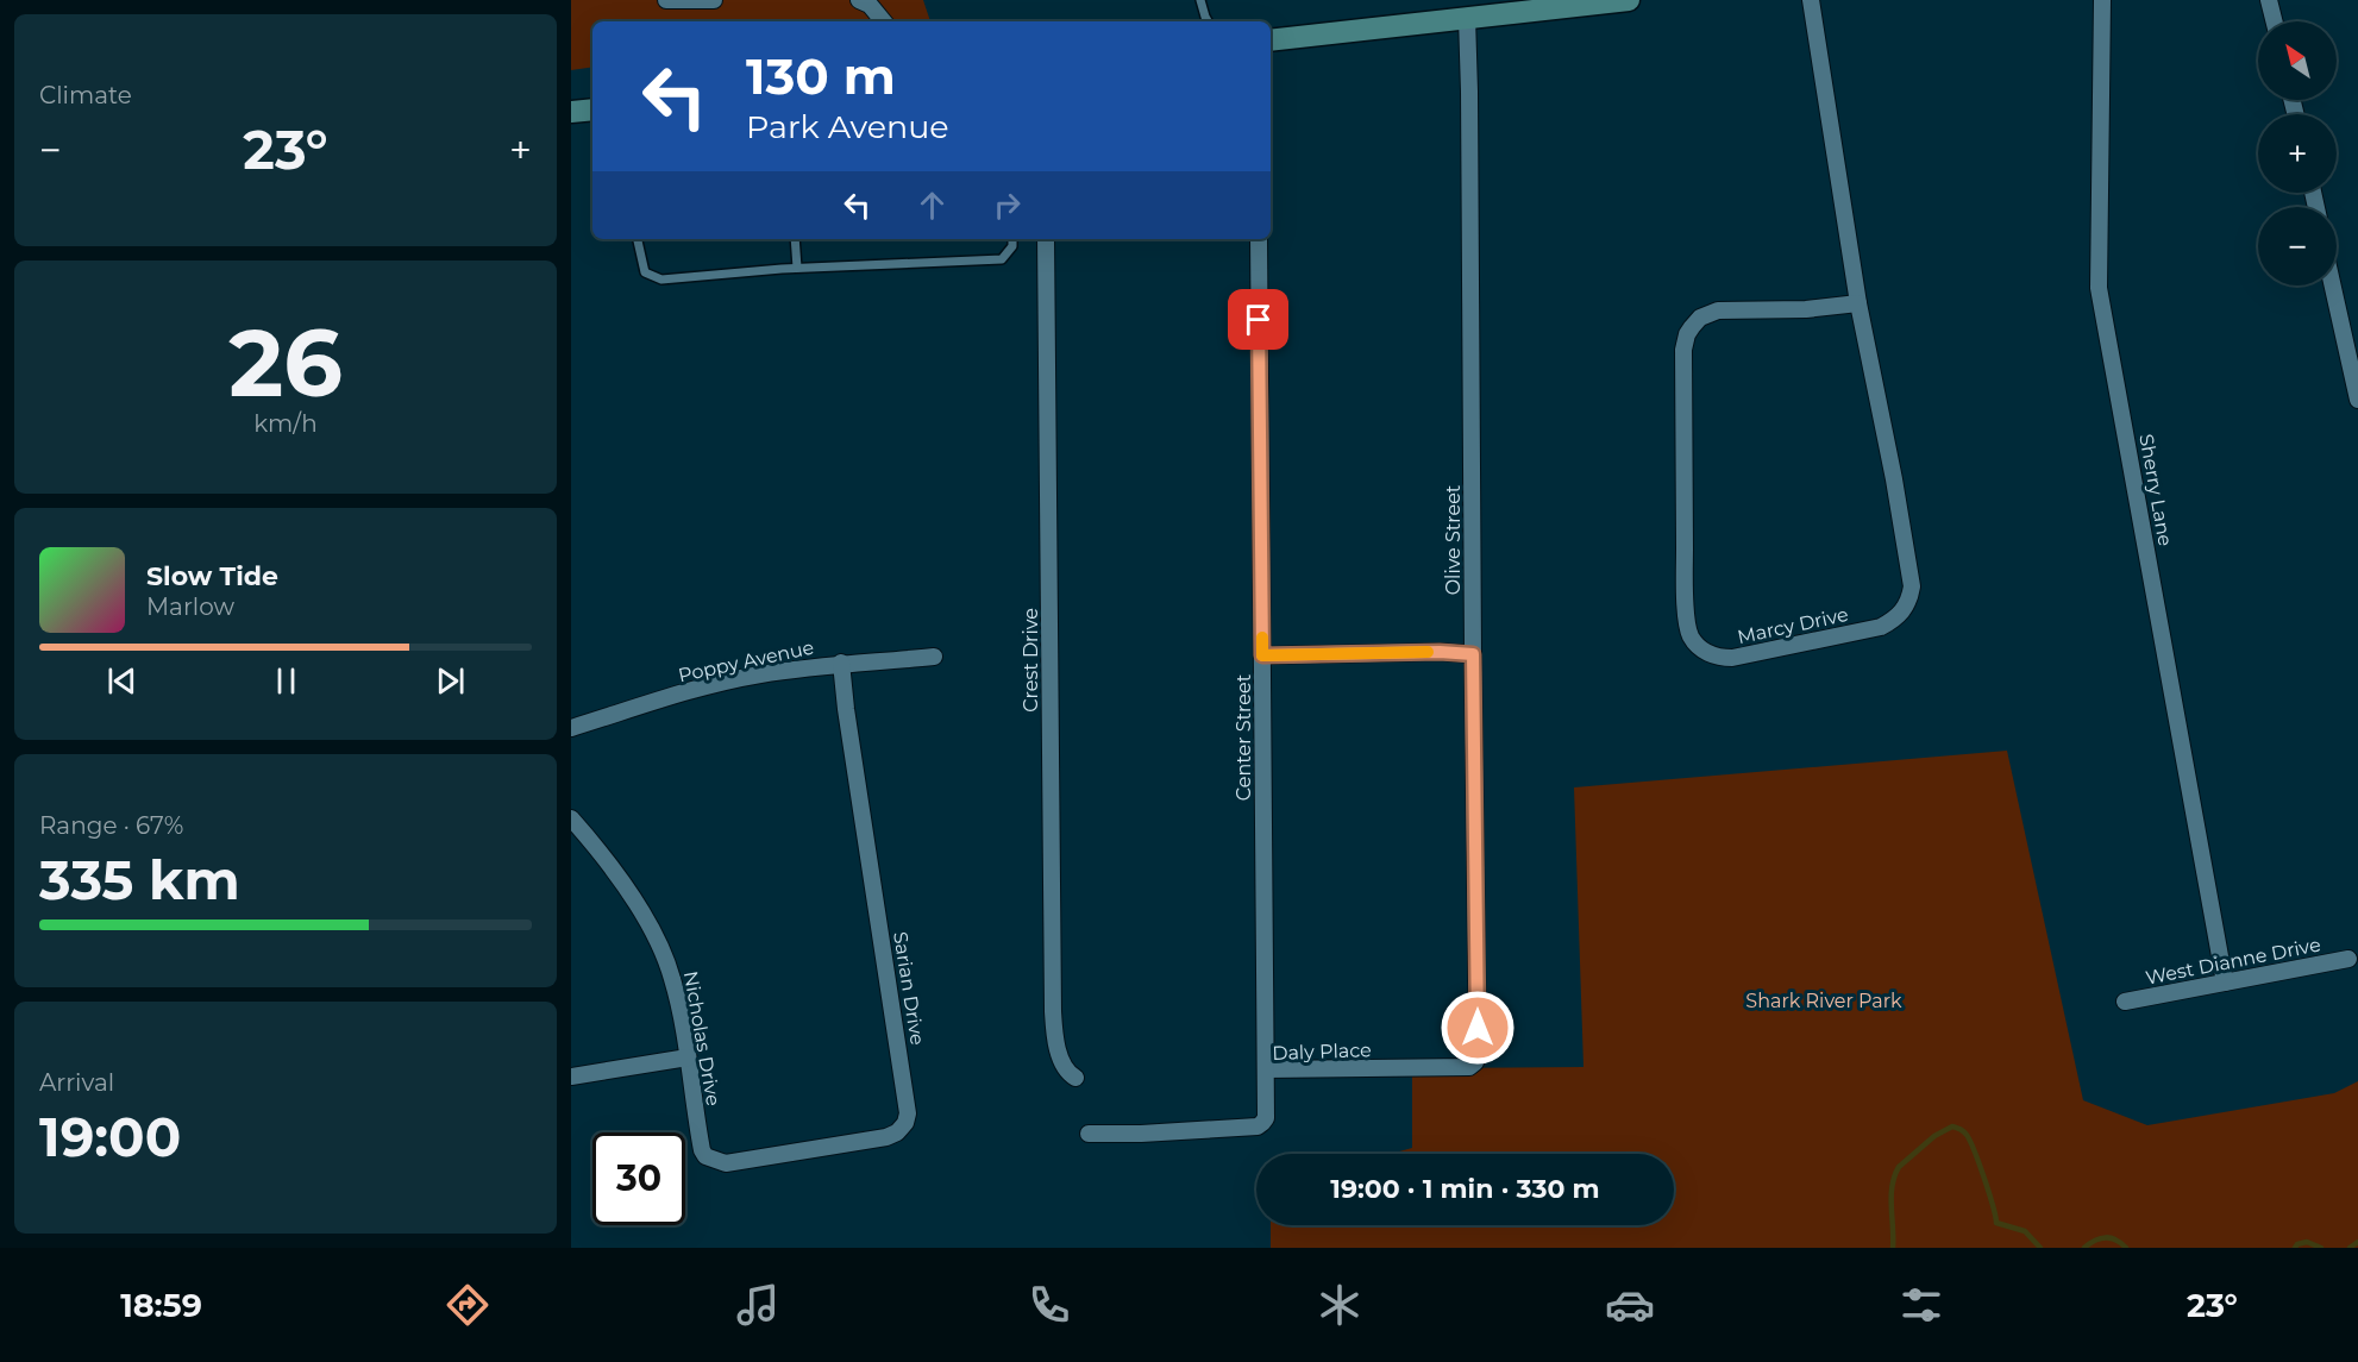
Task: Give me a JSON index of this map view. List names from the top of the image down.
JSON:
{
  "streets": {
    "street": [
      "Sherry Lane",
      "Olive Street",
      "Marcy Drive",
      "Crest Drive",
      "Poppy Avenue",
      "Center Street",
      "West Dianne Drive",
      "Sarian Drive",
      "Nicholas Drive",
      "Daly Place"
    ]
  },
  "crossings": [
    ["Sherry Lane", "West Dianne Drive"],
    ["Olive Street", "Daly Place"],
    ["Poppy Avenue", "Sarian Drive"],
    ["Center Street", "Daly Place"],
    ["Sarian Drive", "Nicholas Drive"]
  ],
  "parks": ["Shark River Park"],
  "north": "top left",
  "page": {
    "tile": [
      "Climate",
      ["26", "km/h"],
      ["Range · 67%", "335 km"],
      ["Arrival", "19:00"]
    ],
    "map_buttons": ["+", "−"],
    "turn": ["130 m", "Park Avenue"],
    "heat": ["−", "23°", "+"],
    "song": ["Slow Tide", "Marlow"],
    "limit": "30",
    "trip": "19:00 · 1 min · 330 m",
    "tabs": ["18:59", "23°"]
  }
}
